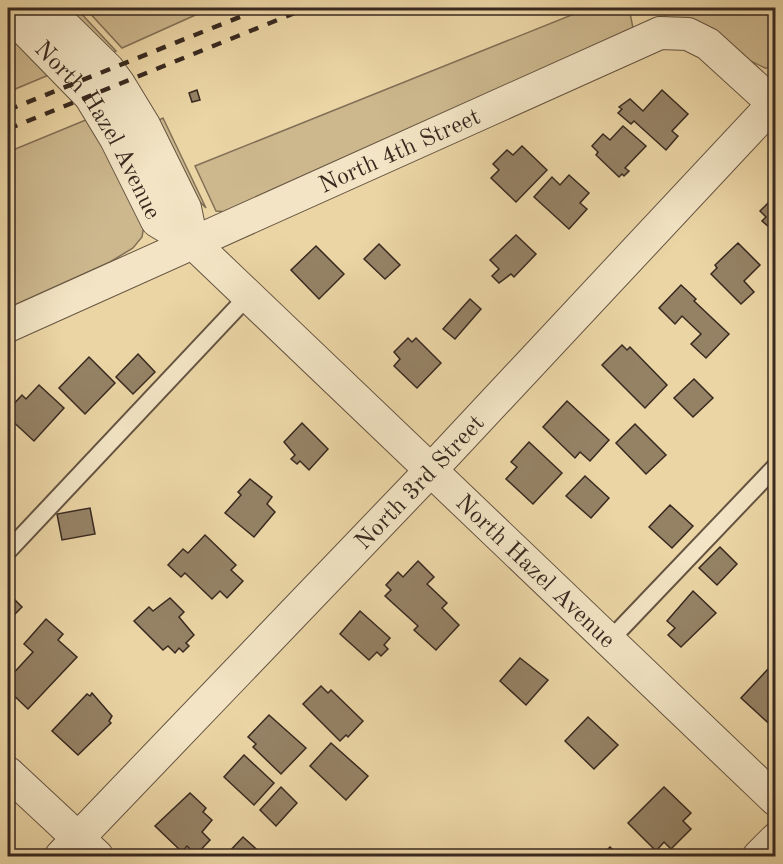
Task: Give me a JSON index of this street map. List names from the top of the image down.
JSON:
{
  "streets": {
    "street": ["North Hazel Avenue", "North 4th Street", "North 3rd Street"]
  },
  "crossings": [
    ["North Hazel Avenue", "North 4th Street"],
    ["North Hazel Avenue", "North 3rd Street"],
    ["North 4th Street", "North 3rd Street"]
  ]
}
